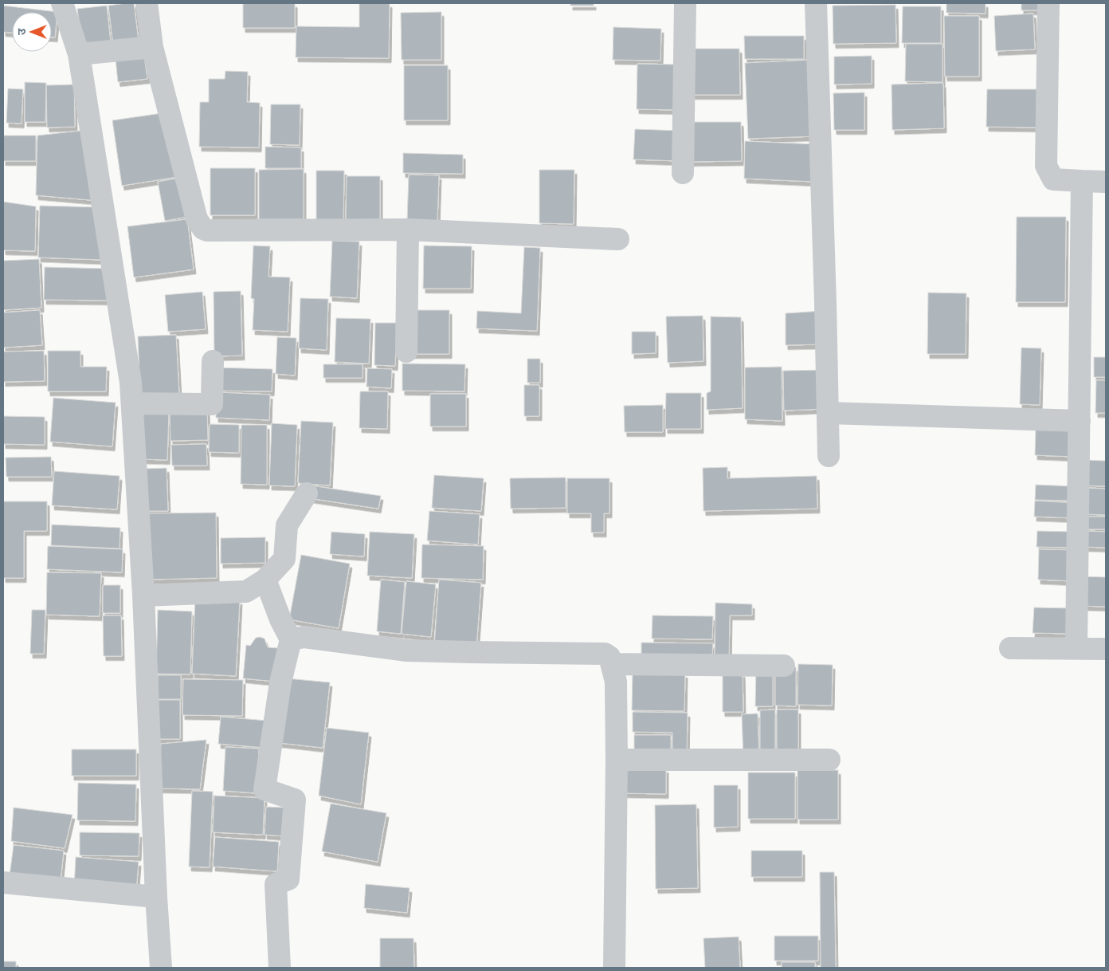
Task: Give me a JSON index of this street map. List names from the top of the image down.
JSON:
{
  "north": "left"
}
